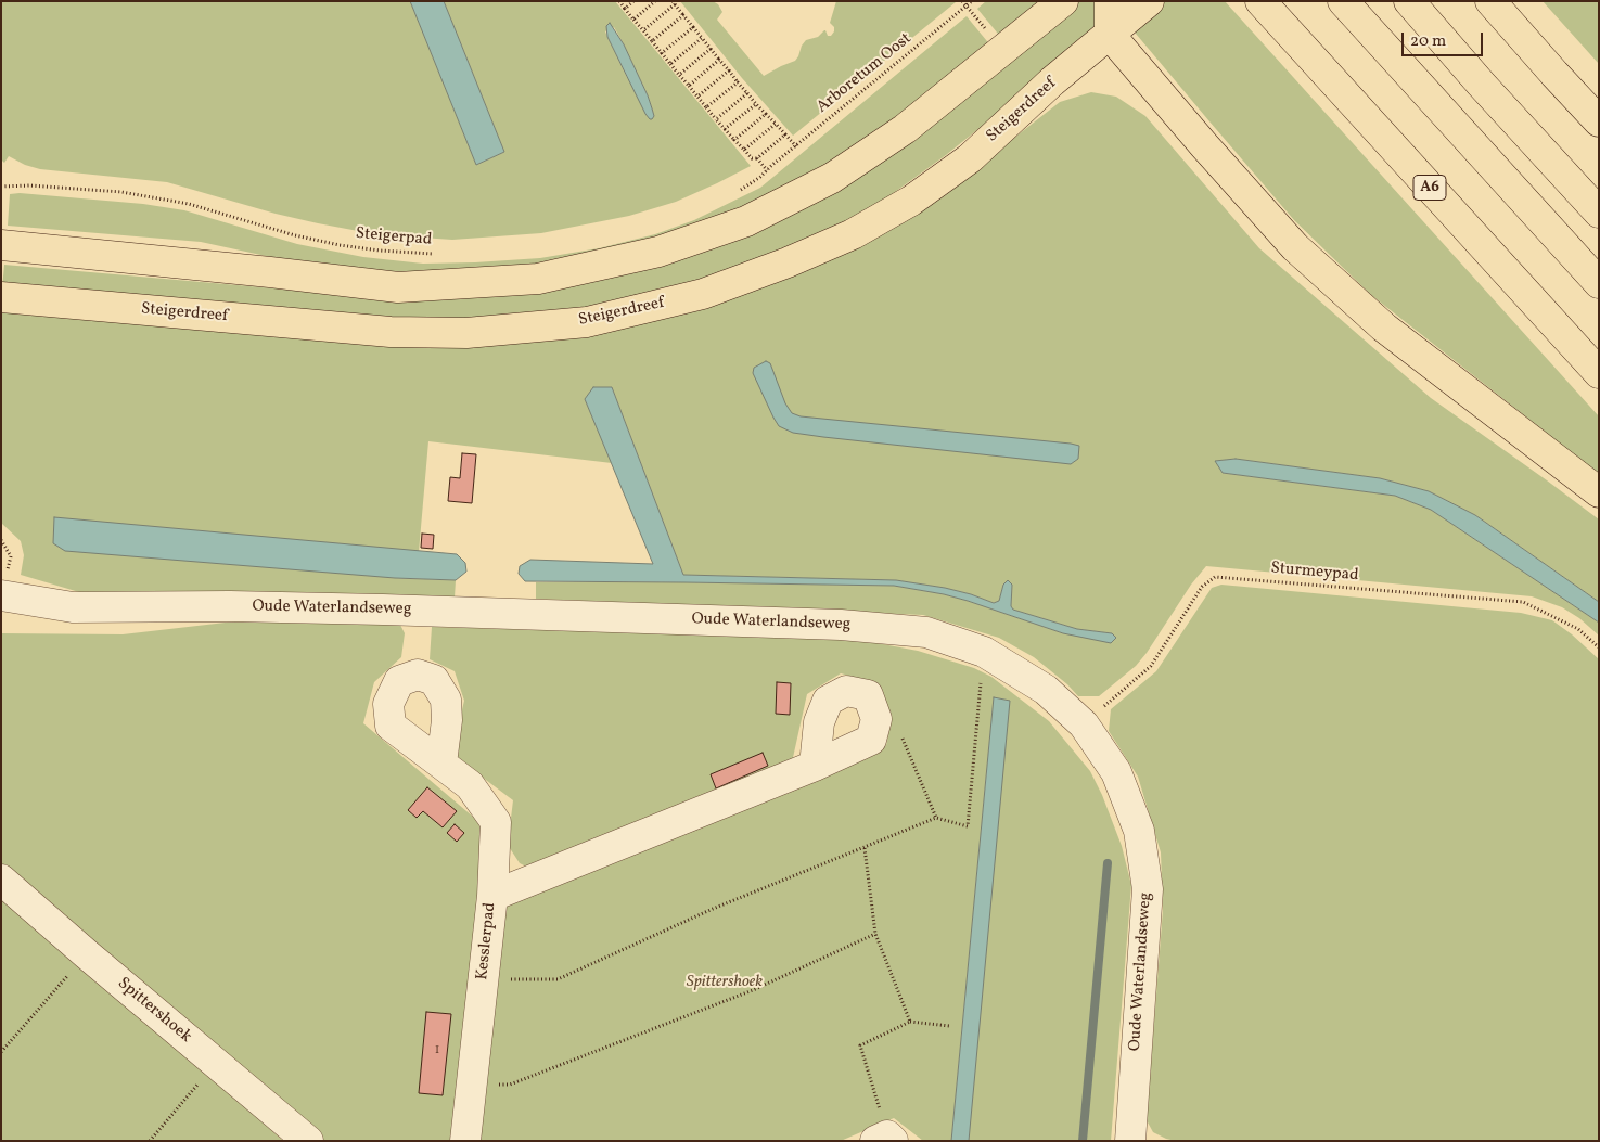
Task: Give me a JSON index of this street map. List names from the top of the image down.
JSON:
{
  "streets": {
    "main road": ["Steigerdreef", "A6"],
    "street": ["Oude Waterlandseweg", "Kesslerpad", "Spittershoek"],
    "path": ["Arboretum Oost", "Steigerpad", "Sturmeypad"]
  },
  "crossings": [
    ["Sturmeypad", "Oude Waterlandseweg"]
  ],
  "parks": ["Spittershoek"],
  "house_numbers": ["1"],
  "scale_bar": "20 m"
}
